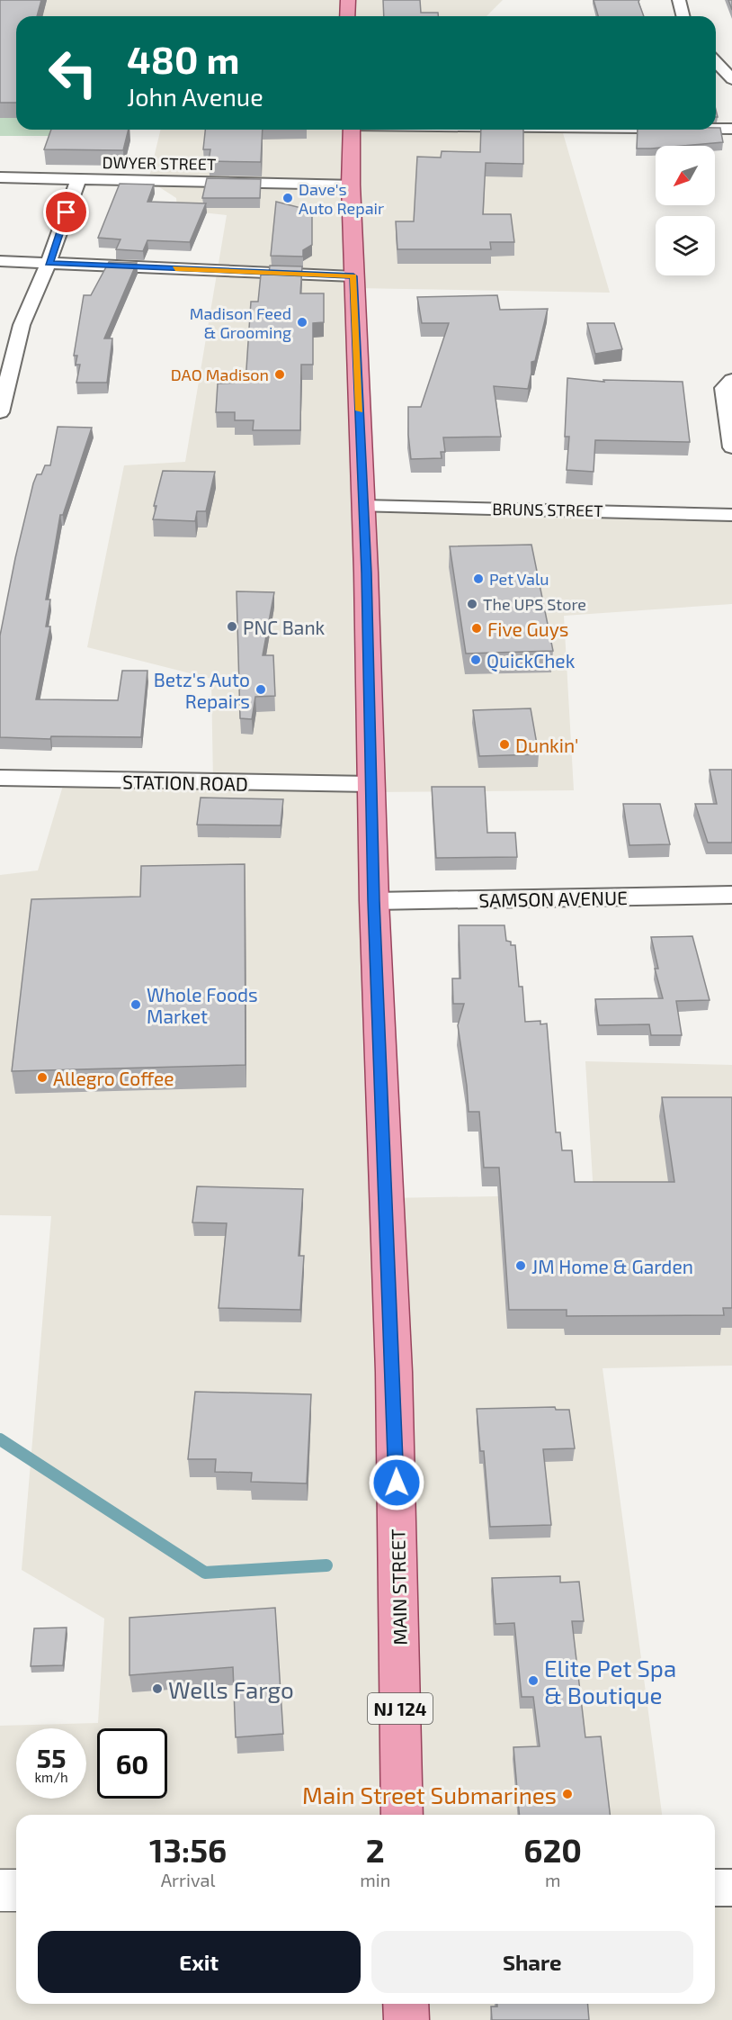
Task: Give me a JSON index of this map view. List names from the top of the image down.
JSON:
{
  "streets": {
    "main road": ["MAIN STREET", "NJ 124"],
    "street": [
      "DWYER STREET",
      "BRUNS STREET",
      "STATION ROAD",
      "SAMSON AVENUE"
    ]
  },
  "crossings": [
    ["DWYER STREET", "MAIN STREET"],
    ["BRUNS STREET", "MAIN STREET"],
    ["STATION ROAD", "MAIN STREET"],
    ["SAMSON AVENUE", "MAIN STREET"]
  ],
  "places": [
    "Dave's Auto Repair",
    "Madison Feed & Grooming",
    "DAO Madison",
    "Pet Valu",
    "The UPS Store",
    "PNC Bank",
    "Five Guys",
    "QuickChek",
    "Betz's Auto Repairs",
    "Dunkin'",
    "Whole Foods Market",
    "Allegro Coffee",
    "JM Home & Garden",
    "Elite Pet Spa & Boutique",
    "Wells Fargo",
    "Main Street Submarines"
  ],
  "north": "bottom left",
  "page": {
    "turn": ["480 m", "John Avenue"],
    "speed": "55 km/h",
    "limit": "60",
    "eta": [
      "13:56",
      "Arrival",
      "2",
      "min",
      "620",
      "m"
    ],
    "buttons": ["Exit", "Share"]
  }
}
